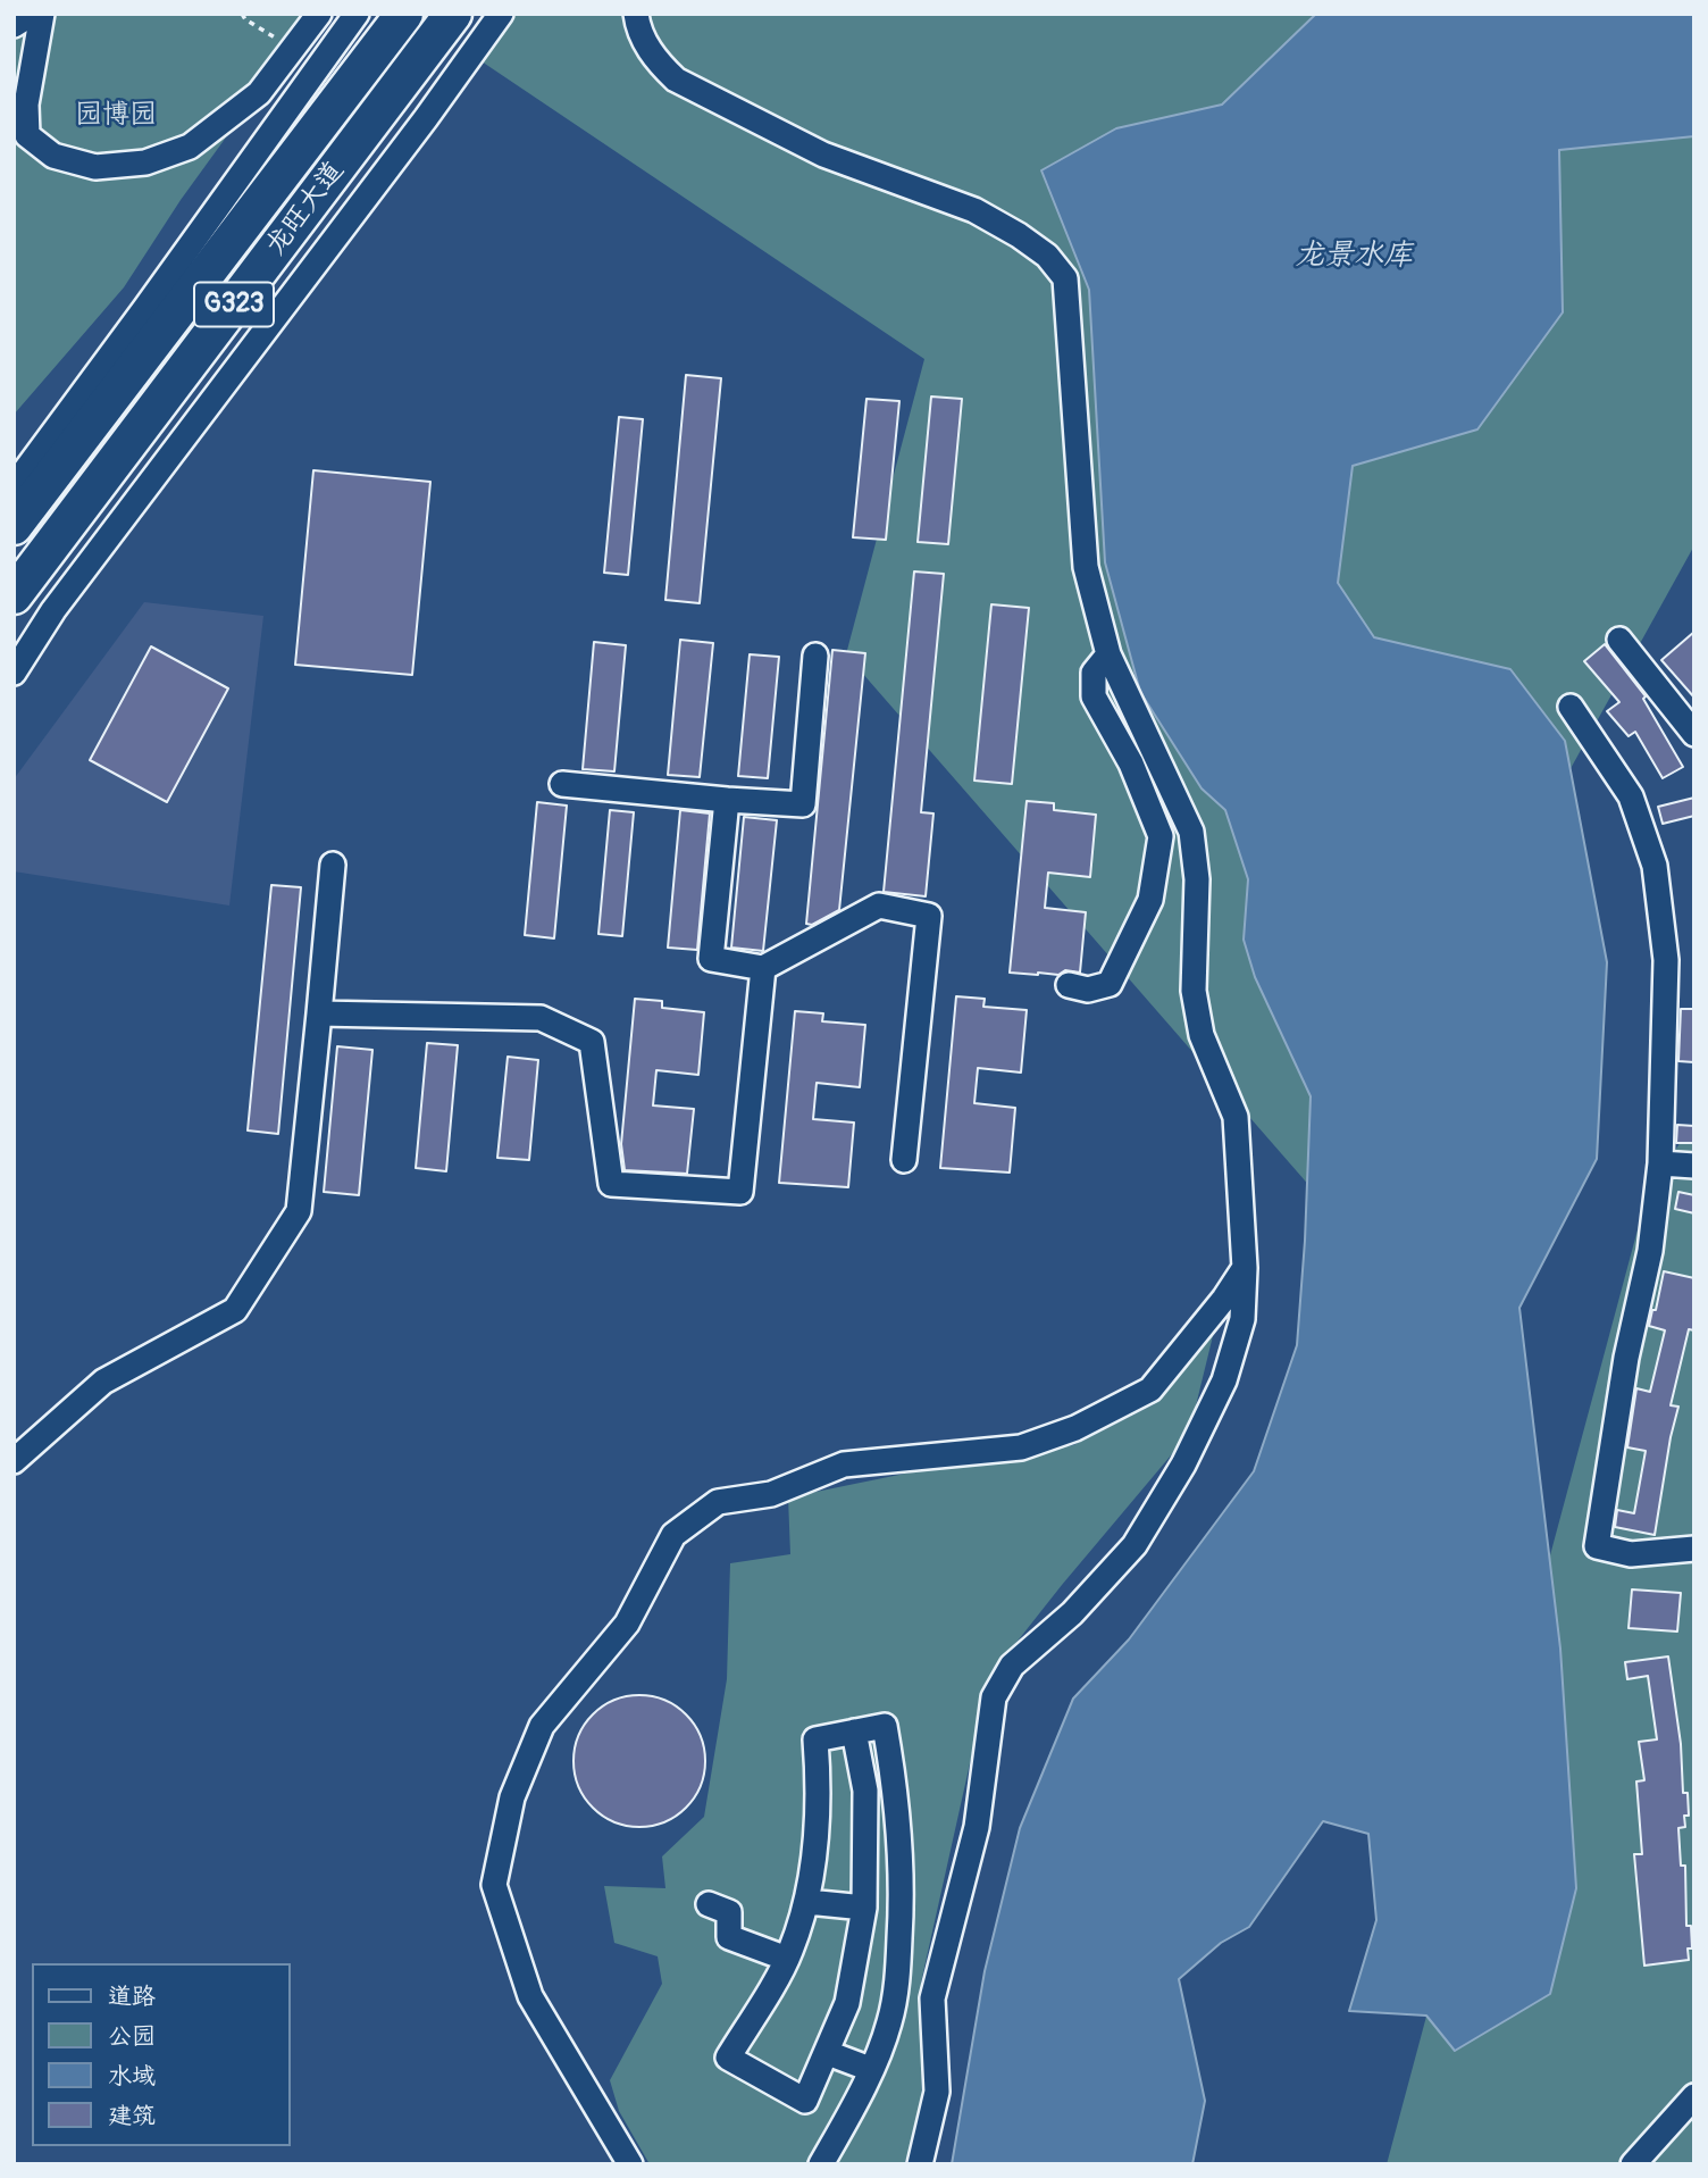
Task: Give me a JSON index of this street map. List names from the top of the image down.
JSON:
{
  "streets": {
    "highway": ["龙旺大道", "G323"]
  },
  "water": ["龙景水库"],
  "parks": ["园博园"],
  "legend": [
    "道路",
    "公园",
    "水域",
    "建筑"
  ]
}
